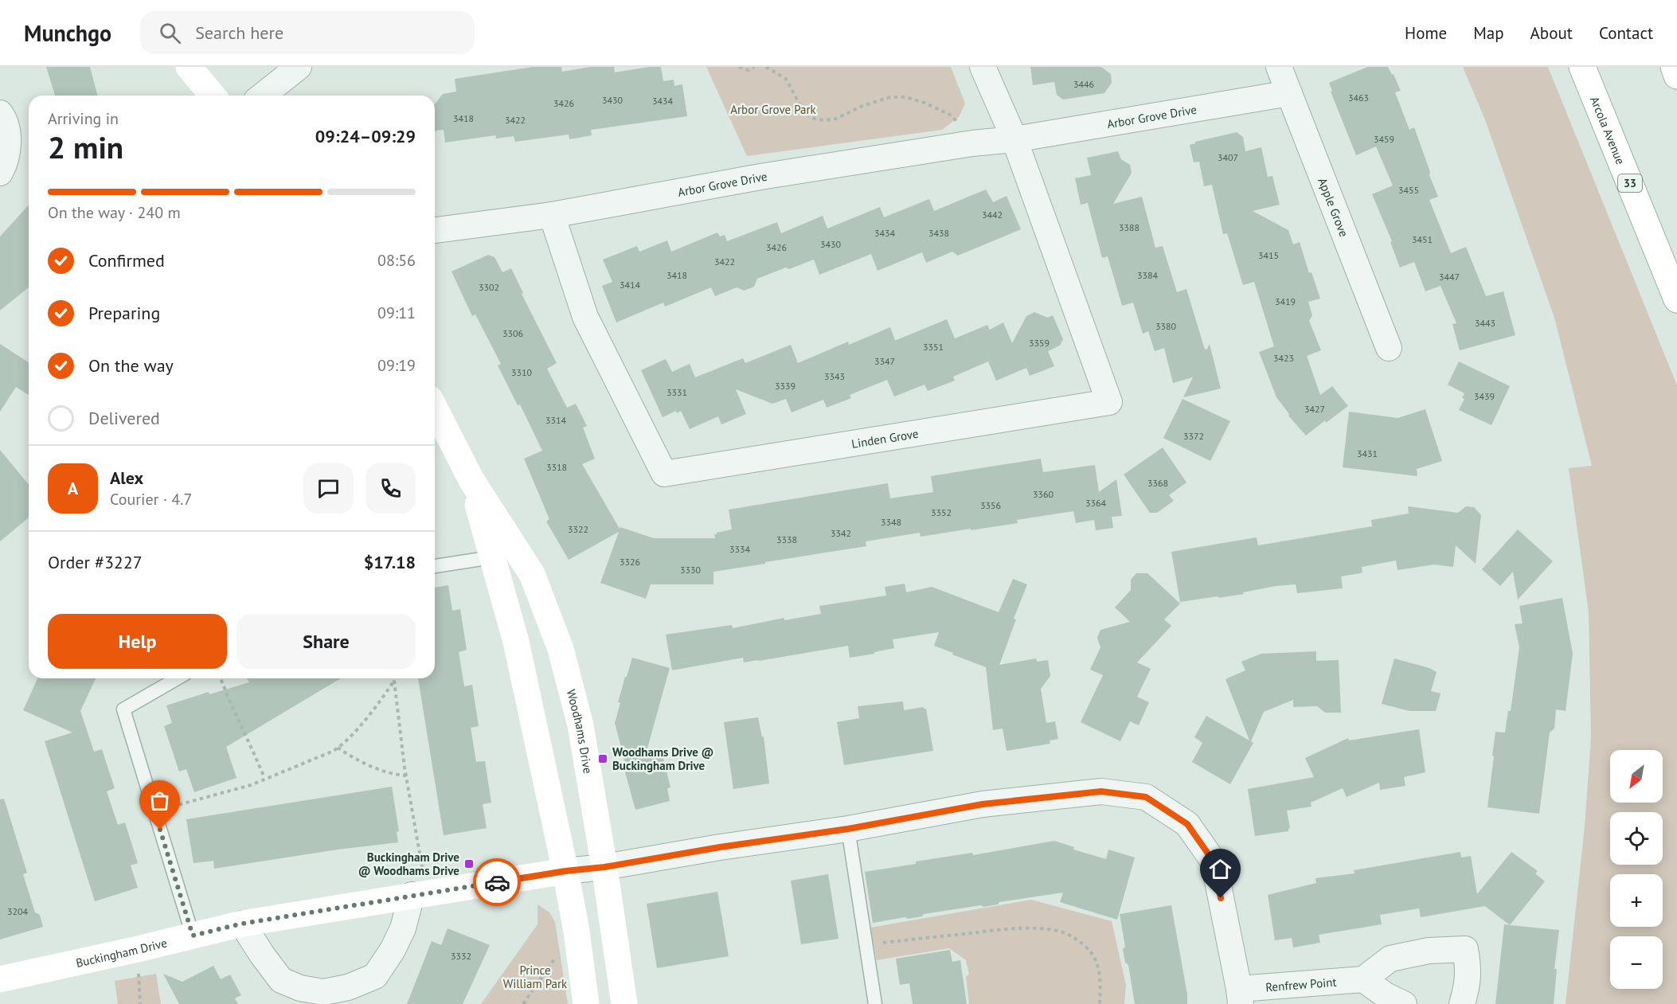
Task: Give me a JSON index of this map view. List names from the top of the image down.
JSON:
{
  "streets": {
    "street": [
      "Arbor Grove Drive",
      "Arcola Avenue",
      "33",
      "Apple Grove",
      "Linden Grove",
      "Woodhams Drive",
      "Buckingham Drive",
      "Renfrew Point"
    ]
  },
  "crossings": [
    ["Arbor Grove Drive", "Apple Grove"],
    ["Arbor Grove Drive", "Linden Grove"],
    ["Woodhams Drive", "Buckingham Drive"],
    ["Buckingham Drive", "Renfrew Point"]
  ],
  "parks": ["Arbor Grove Park", "Prince William Park"],
  "places": {
    "transit": ["Woodhams Drive @ Buckingham Drive", "Buckingham Drive @ Woodhams Drive"]
  },
  "house_numbers": [
    "3446",
    "3463",
    "3430",
    "3434",
    "3426",
    "3418",
    "3422",
    "3459",
    "3407",
    "3455",
    "3442",
    "3388",
    "3434",
    "3438",
    "3451",
    "3430",
    "3426",
    "3415",
    "3422",
    "3418",
    "3384",
    "3447",
    "3414",
    "3302",
    "3419",
    "3443",
    "3380",
    "3306",
    "3359",
    "3351",
    "3423",
    "3347",
    "3310",
    "3343",
    "3339",
    "3331",
    "3439",
    "3427",
    "3314",
    "3372",
    "3431",
    "3318",
    "3368",
    "3360",
    "3364",
    "3356",
    "3352",
    "3348",
    "3322",
    "3342",
    "3338",
    "3334",
    "3326",
    "3330",
    "3204",
    "3332"
  ],
  "north": "bottom left",
  "page": {
    "header": "Munchgo",
    "search": "Search here",
    "nav": [
      "Home",
      "Map",
      "About",
      "Contact"
    ],
    "heading": ["2 min", "Arriving in", "09:24–09:29"],
    "panel": [
      "Alex",
      "Courier · 4.7",
      "Order #3227",
      "$17.18"
    ],
    "bar": "On the way · 240 m",
    "list": [
      ["Confirmed", "08:56"],
      ["Preparing", "09:11"],
      ["On the way", "09:19"],
      "Delivered"
    ],
    "round": "A",
    "buttons": ["Help", "Share"],
    "map_buttons": ["+", "−"]
  }
}
